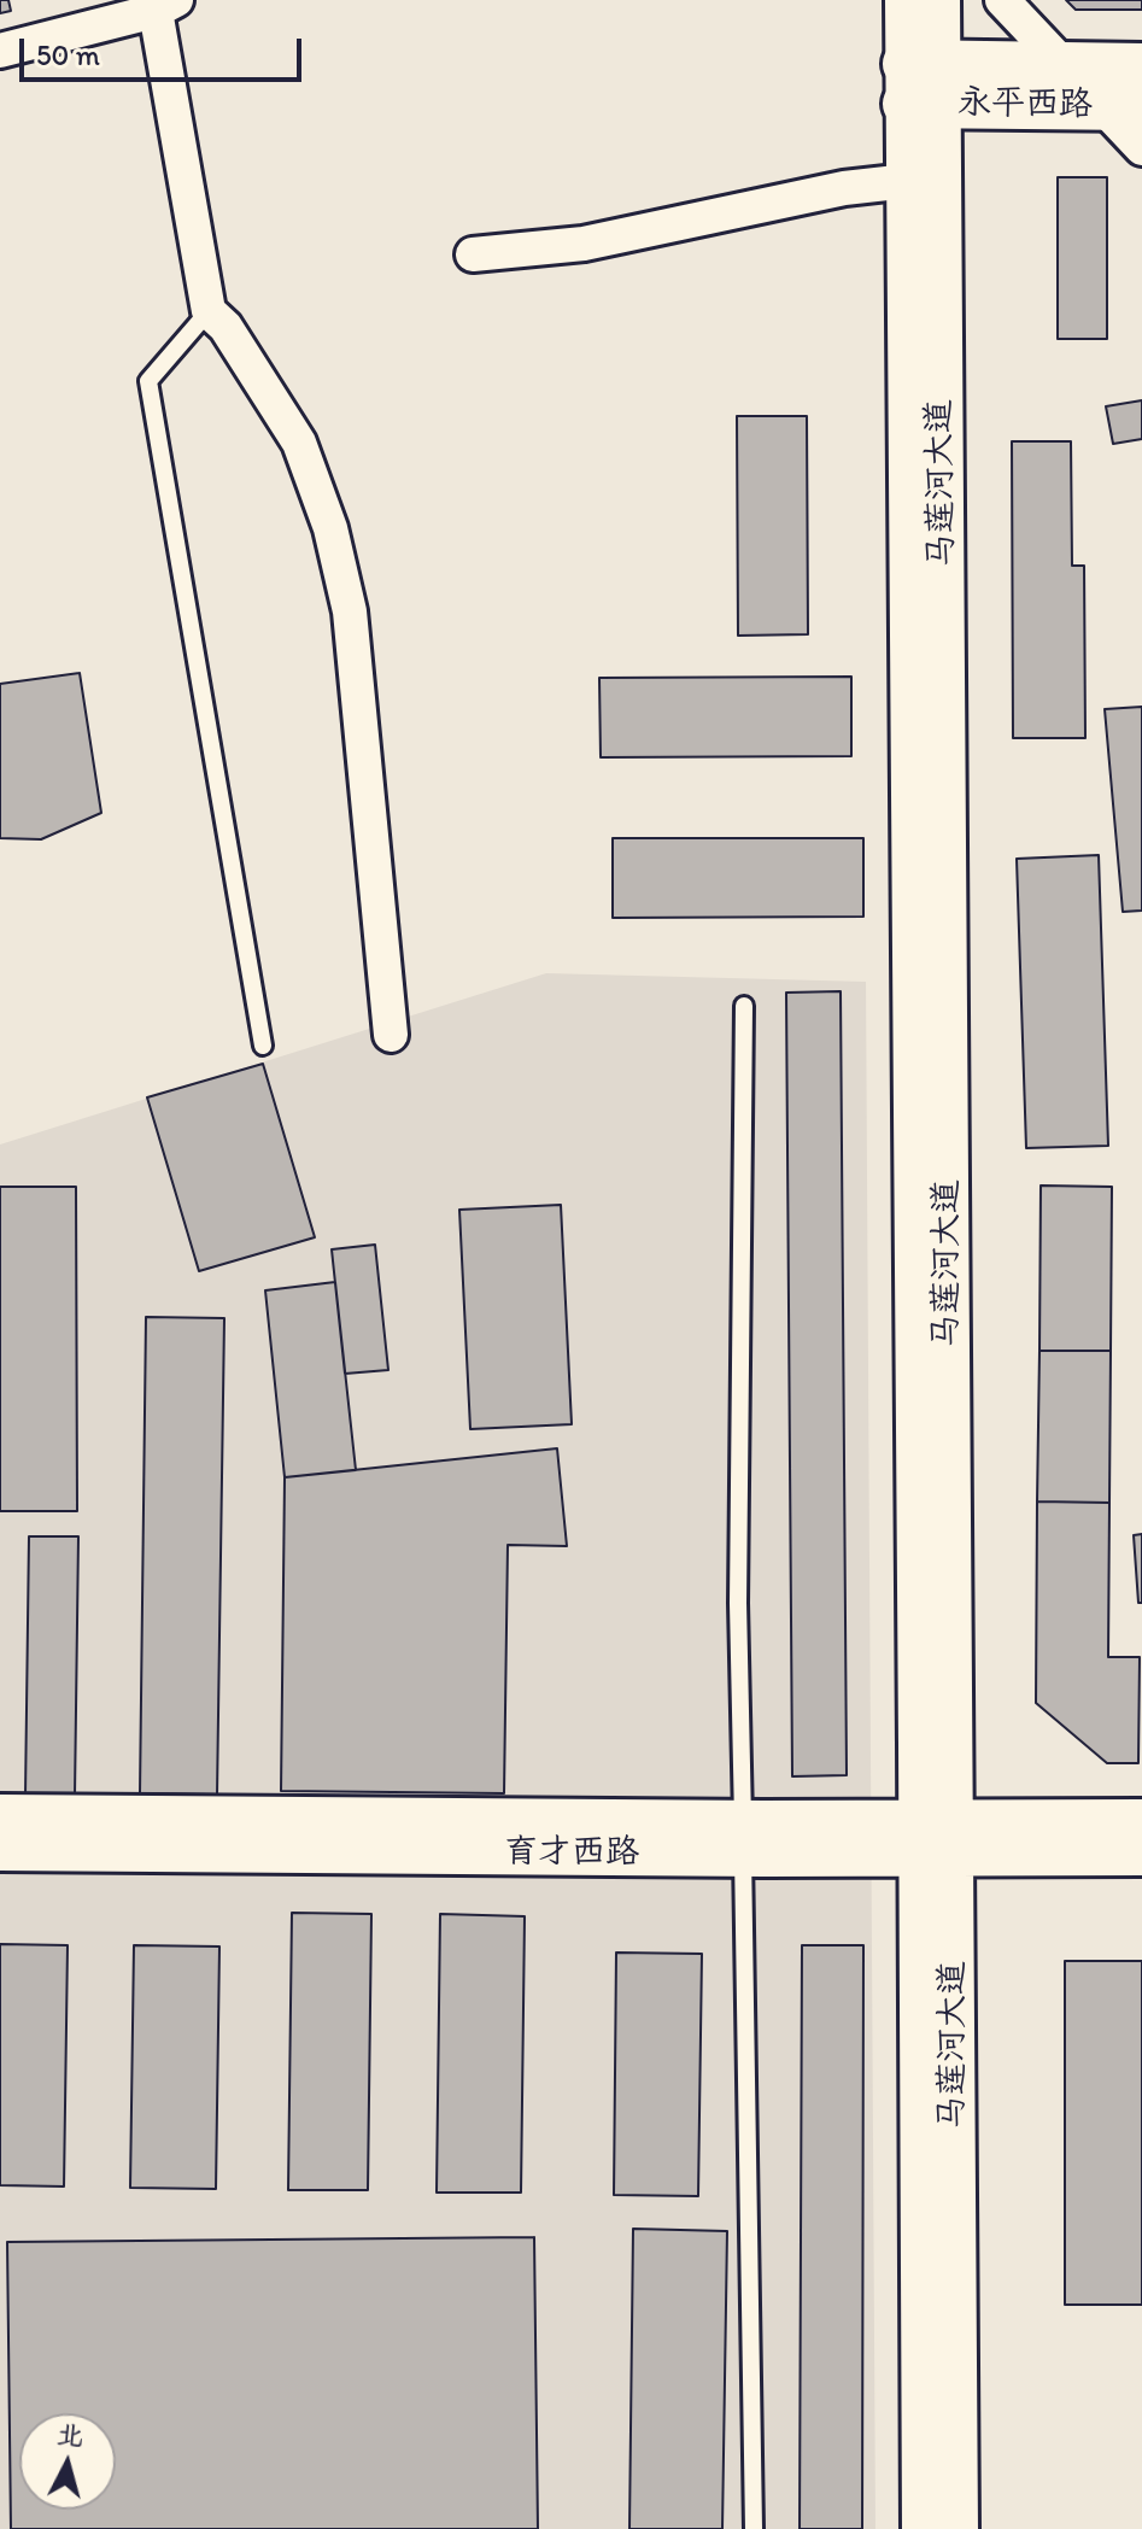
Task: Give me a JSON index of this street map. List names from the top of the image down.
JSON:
{
  "streets": {
    "main road": ["永平西路"],
    "street": ["马莲河大道", "育才西路"]
  },
  "crossings": [
    ["永平西路", "马莲河大道"],
    ["马莲河大道", "育才西路"]
  ],
  "scale_bar": "50 m",
  "north": "top"
}
